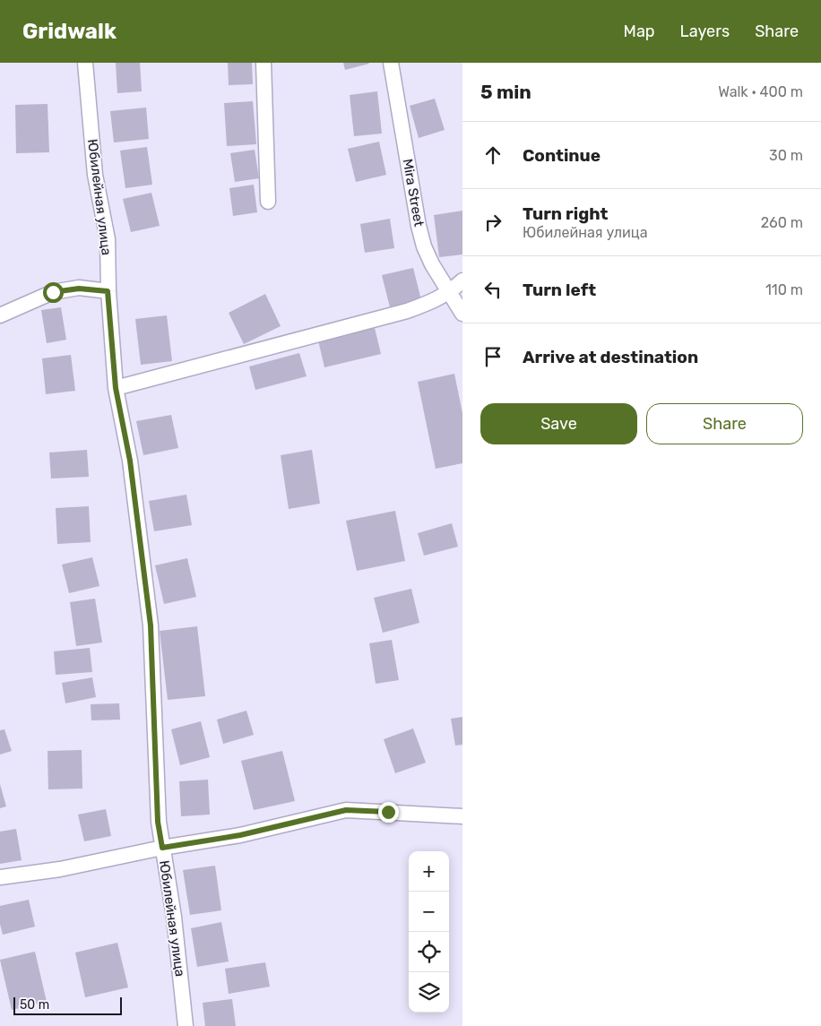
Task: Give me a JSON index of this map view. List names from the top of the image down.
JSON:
{
  "streets": {
    "street": ["Mira Street", "Юбилейная улица"]
  },
  "scale_bar": "50 m",
  "page": {
    "header": "Gridwalk",
    "nav": ["Map", "Layers", "Share"],
    "heading": ["5 min", "Walk · 400 m"],
    "list": [
      ["Continue", "30 m"],
      ["Turn right", "Юбилейная улица", "260 m"],
      ["Turn left", "110 m"],
      "Arrive at destination"
    ],
    "buttons": ["Save", "Share"],
    "map_buttons": ["+", "−"],
    "scale": "50 m"
  }
}
